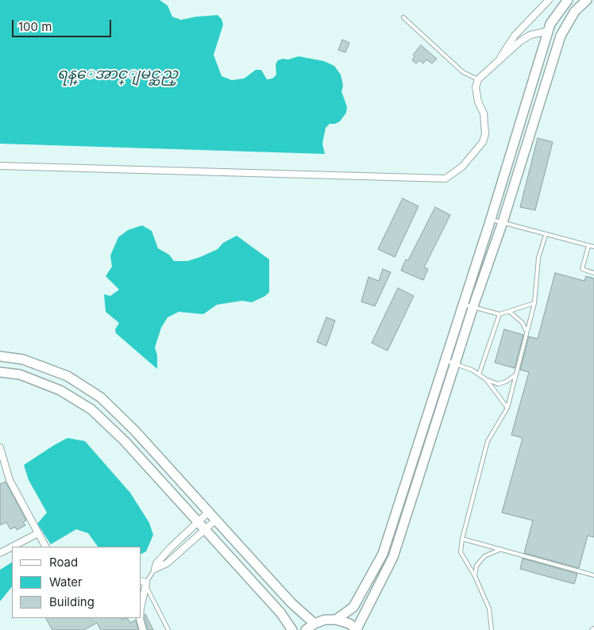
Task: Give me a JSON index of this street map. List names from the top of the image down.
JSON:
{
  "water": ["ရန္ေအာင္ျမင္ဆည္"],
  "legend": ["Road", "Water", "Building"],
  "scale_bar": "100 m"
}
